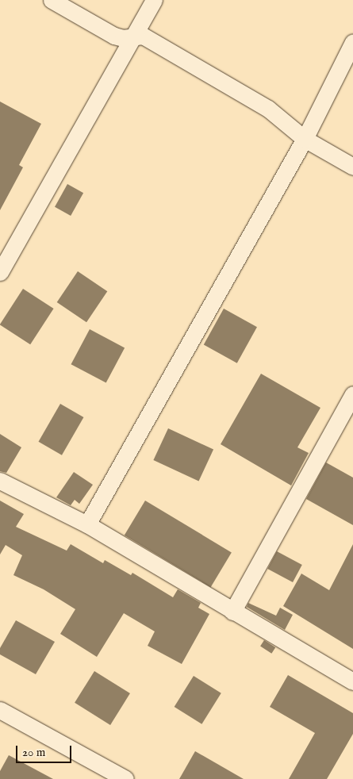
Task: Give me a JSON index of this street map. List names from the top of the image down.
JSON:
{
  "scale_bar": "20 m"
}
